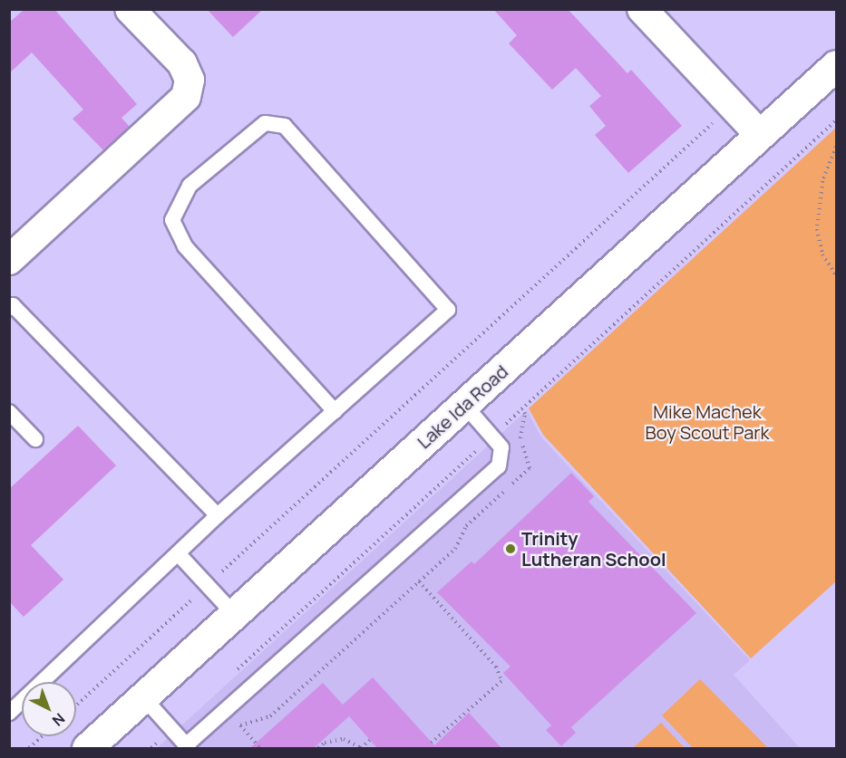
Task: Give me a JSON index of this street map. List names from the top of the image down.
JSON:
{
  "streets": {
    "street": ["Lake Ida Road"]
  },
  "parks": ["Mike Machek Boy Scout Park"],
  "places": ["Trinity Lutheran School"],
  "north": "bottom right"
}
